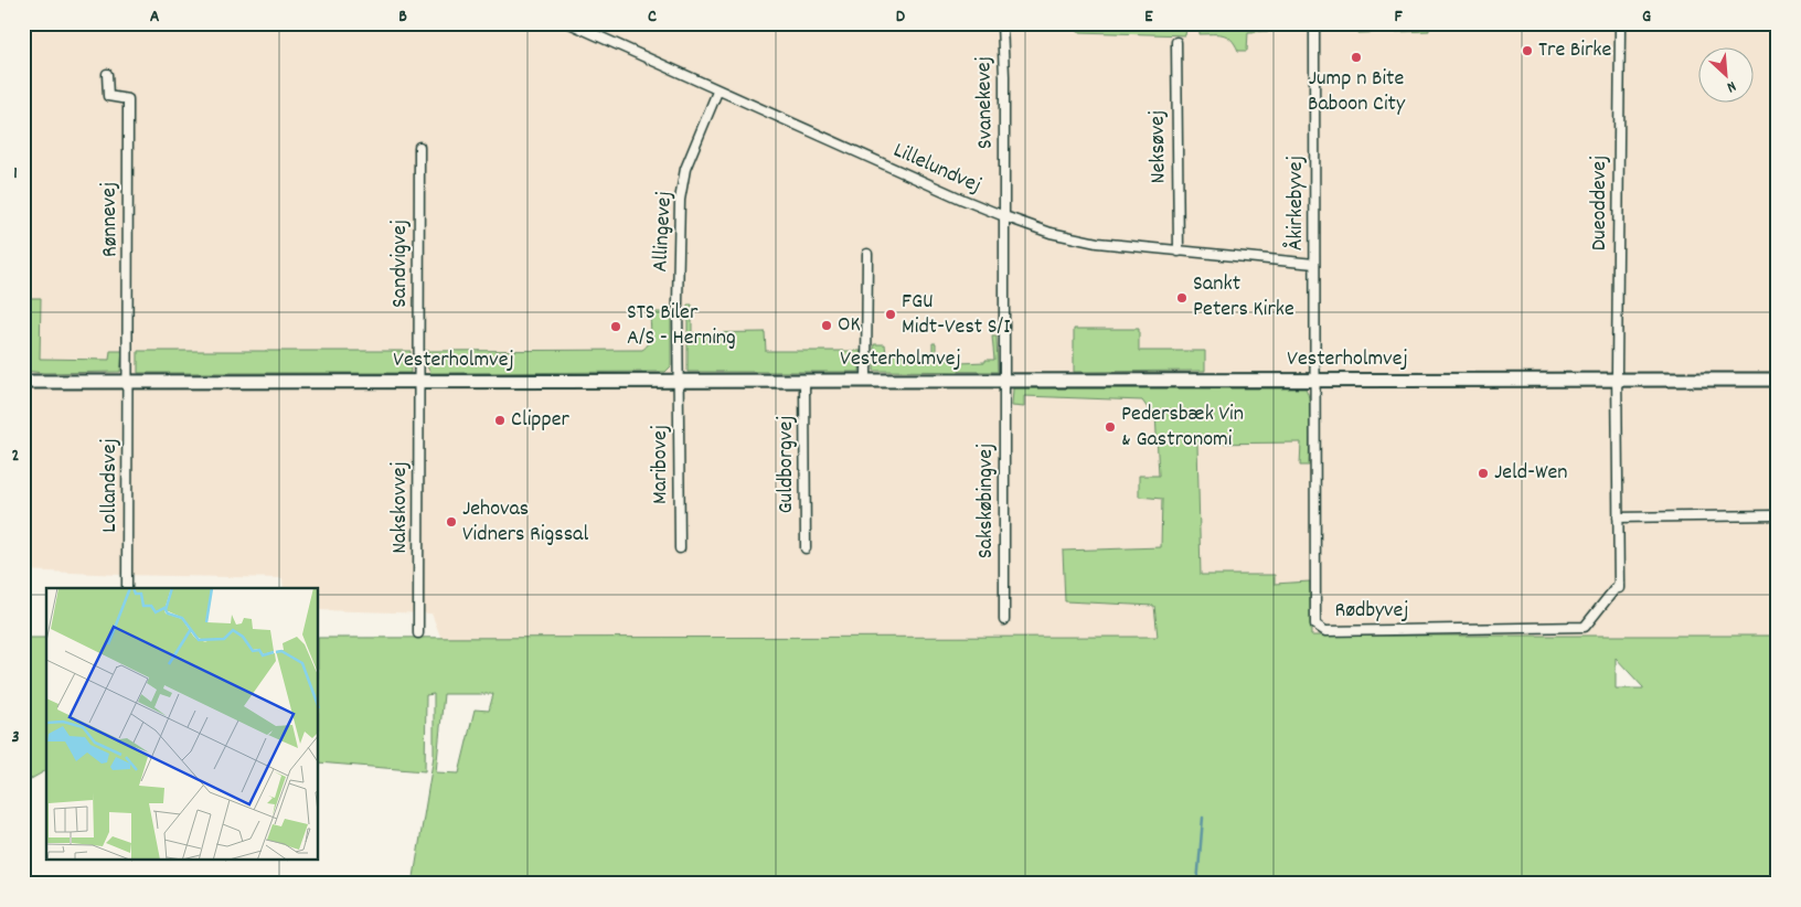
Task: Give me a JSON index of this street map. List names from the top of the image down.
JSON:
{
  "streets": {
    "street": [
      "Svanekevej",
      "Neksøvej",
      "Lillelundvej",
      "Åkirkebyvej",
      "Dueoddevej",
      "Rønnevej",
      "Allingevej",
      "Sandvigvej",
      "Vesterholmvej",
      "Maribovej",
      "Guldborgvej",
      "Lollandsvej",
      "Sakskøbingvej",
      "Nakskovvej",
      "Rødbyvej"
    ]
  },
  "crossings": [
    ["Svanekevej", "Lillelundvej"],
    ["Svanekevej", "Vesterholmvej"],
    ["Svanekevej", "Sakskøbingvej"],
    ["Neksøvej", "Lillelundvej"],
    ["Lillelundvej", "Åkirkebyvej"],
    ["Lillelundvej", "Allingevej"],
    ["Åkirkebyvej", "Vesterholmvej"],
    ["Åkirkebyvej", "Rødbyvej"],
    ["Dueoddevej", "Vesterholmvej"],
    ["Dueoddevej", "Rødbyvej"],
    ["Rønnevej", "Vesterholmvej"],
    ["Rønnevej", "Lollandsvej"],
    ["Allingevej", "Vesterholmvej"],
    ["Allingevej", "Maribovej"],
    ["Sandvigvej", "Vesterholmvej"],
    ["Sandvigvej", "Nakskovvej"],
    ["Vesterholmvej", "Maribovej"],
    ["Vesterholmvej", "Guldborgvej"],
    ["Vesterholmvej", "Lollandsvej"],
    ["Vesterholmvej", "Sakskøbingvej"],
    ["Vesterholmvej", "Nakskovvej"],
    ["Vesterholmvej", "Rødbyvej"]
  ],
  "places": [
    "Tre Birke",
    "Jump n Bite Baboon City",
    "Sankt Peters Kirke",
    "FGU Midt-Vest S/I",
    "OK",
    "STS Biler A/S - Herning",
    "Clipper",
    "Pedersbæk Vin & Gastronomi",
    "Jeld-Wen",
    "Jehovas Vidners Rigssal"
  ],
  "north": "bottom right",
  "grid": {
    "columns": [
      "A",
      "B",
      "C",
      "D",
      "E",
      "F",
      "G"
    ],
    "rows": ["1", "2", "3"]
  }
}
